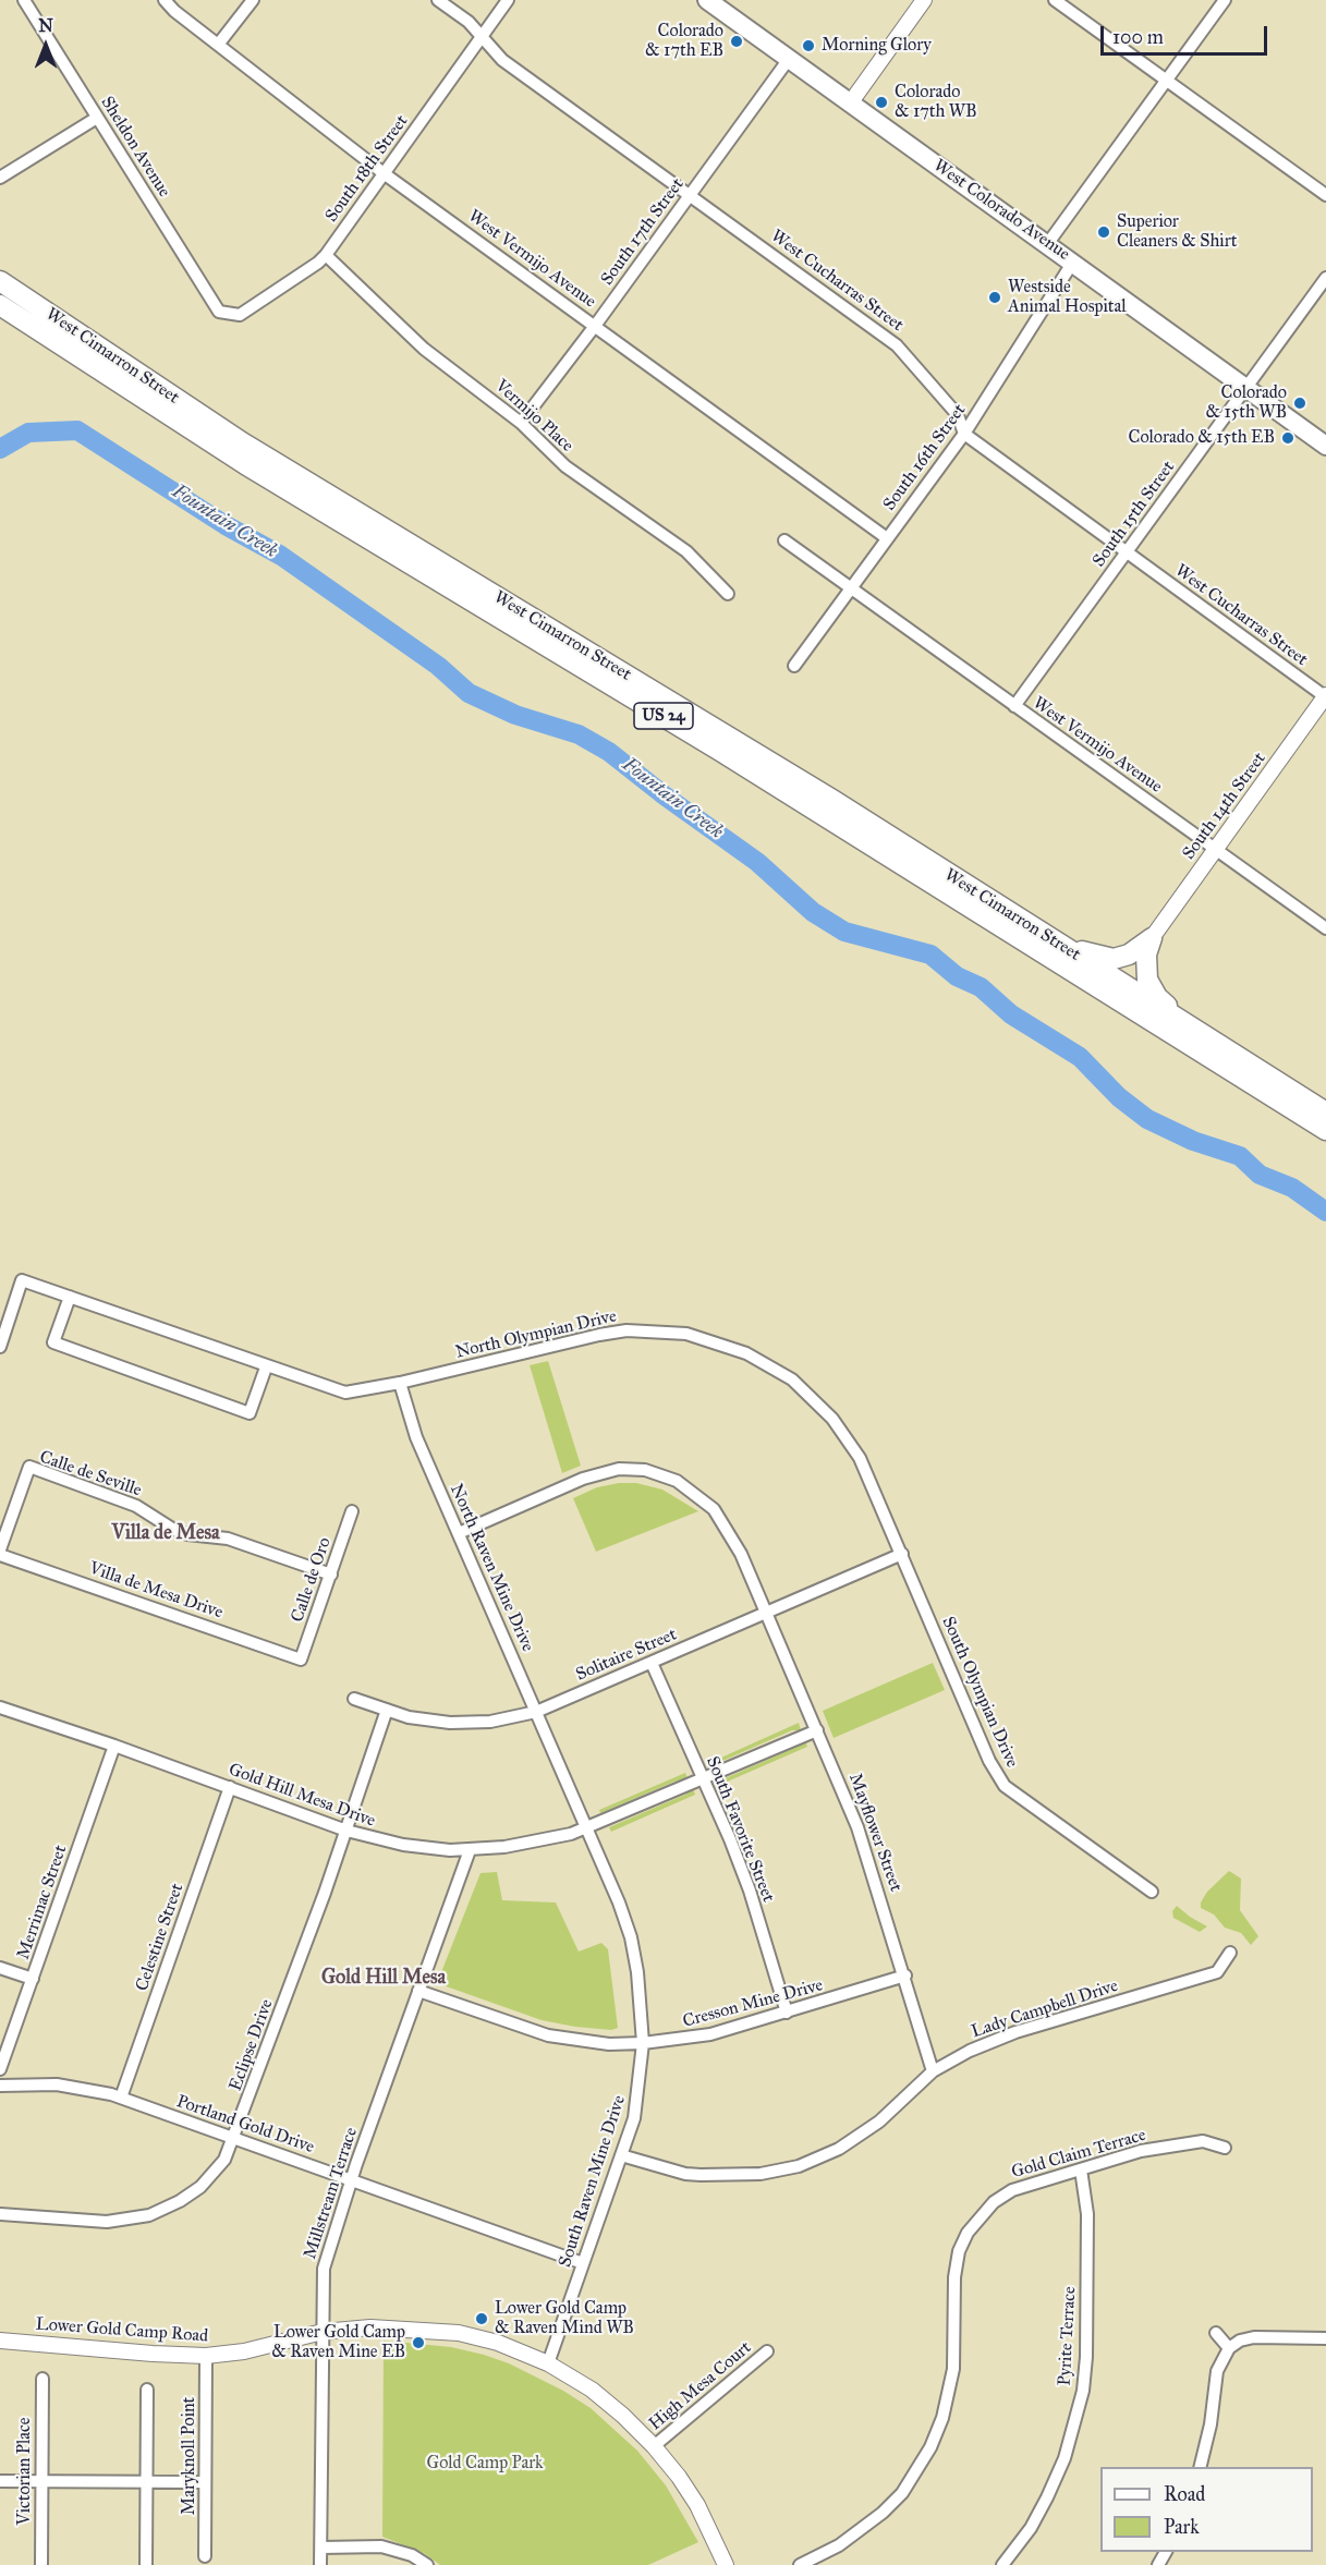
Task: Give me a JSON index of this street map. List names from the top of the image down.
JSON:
{
  "streets": {
    "highway": ["West Cimarron Street", "US 24"],
    "main road": ["West Colorado Avenue"],
    "street": [
      "Sheldon Avenue",
      "South 18th Street",
      "South 17th Street",
      "West Vermijo Avenue",
      "West Cucharras Street",
      "Vermijo Place",
      "South 16th Street",
      "South 15th Street",
      "South 14th Street",
      "North Olympian Drive",
      "Calle de Seville",
      "North Raven Mine Drive",
      "Calle de Oro",
      "Villa de Mesa Drive",
      "Solitaire Street",
      "South Olympian Drive",
      "Gold Hill Mesa Drive",
      "South Favorite Street",
      "Mayflower Street",
      "Merrimac Street",
      "Celestine Street",
      "Cresson Mine Drive",
      "Lady Campbell Drive",
      "Eclipse Drive",
      "Portland Gold Drive",
      "Gold Claim Terrace",
      "South Raven Mine Drive",
      "Millstream Terrace",
      "Lower Gold Camp Road",
      "Pyrite Terrace",
      "High Mesa Court",
      "Maryknoll Point",
      "Victorian Place"
    ]
  },
  "crossings": [
    ["Sheldon Avenue", "South 18th Street"],
    ["South 18th Street", "West Vermijo Avenue"],
    ["South 18th Street", "West Cucharras Street"],
    ["South 18th Street", "Vermijo Place"],
    ["West Colorado Avenue", "South 17th Street"],
    ["West Colorado Avenue", "South 16th Street"],
    ["West Colorado Avenue", "South 15th Street"],
    ["South 17th Street", "West Vermijo Avenue"],
    ["South 17th Street", "West Cucharras Street"],
    ["South 17th Street", "Vermijo Place"],
    ["West Vermijo Avenue", "South 16th Street"],
    ["West Vermijo Avenue", "South 15th Street"],
    ["West Vermijo Avenue", "South 14th Street"],
    ["West Cucharras Street", "South 16th Street"],
    ["West Cucharras Street", "South 15th Street"],
    ["West Cucharras Street", "South 14th Street"],
    ["North Olympian Drive", "North Raven Mine Drive"],
    ["North Olympian Drive", "Solitaire Street"],
    ["North Olympian Drive", "South Olympian Drive"],
    ["Calle de Seville", "Calle de Oro"],
    ["North Raven Mine Drive", "Solitaire Street"],
    ["North Raven Mine Drive", "Mayflower Street"],
    ["North Raven Mine Drive", "South Raven Mine Drive"],
    ["Calle de Oro", "Villa de Mesa Drive"],
    ["Solitaire Street", "South Olympian Drive"],
    ["Solitaire Street", "South Favorite Street"],
    ["Solitaire Street", "Mayflower Street"],
    ["Solitaire Street", "Eclipse Drive"],
    ["Solitaire Street", "South Raven Mine Drive"],
    ["Gold Hill Mesa Drive", "South Favorite Street"],
    ["Gold Hill Mesa Drive", "Mayflower Street"],
    ["Gold Hill Mesa Drive", "Merrimac Street"],
    ["Gold Hill Mesa Drive", "Celestine Street"],
    ["Gold Hill Mesa Drive", "Eclipse Drive"],
    ["Gold Hill Mesa Drive", "South Raven Mine Drive"],
    ["Gold Hill Mesa Drive", "Millstream Terrace"],
    ["South Favorite Street", "Cresson Mine Drive"],
    ["Mayflower Street", "Cresson Mine Drive"],
    ["Mayflower Street", "Lady Campbell Drive"],
    ["Celestine Street", "Portland Gold Drive"],
    ["Cresson Mine Drive", "South Raven Mine Drive"],
    ["Cresson Mine Drive", "Millstream Terrace"],
    ["Lady Campbell Drive", "South Raven Mine Drive"],
    ["Eclipse Drive", "Portland Gold Drive"],
    ["Portland Gold Drive", "South Raven Mine Drive"],
    ["Portland Gold Drive", "Millstream Terrace"],
    ["Gold Claim Terrace", "Pyrite Terrace"],
    ["South Raven Mine Drive", "Lower Gold Camp Road"],
    ["Millstream Terrace", "Lower Gold Camp Road"],
    ["Lower Gold Camp Road", "High Mesa Court"],
    ["Lower Gold Camp Road", "Maryknoll Point"]
  ],
  "districts": ["Villa de Mesa", "Gold Hill Mesa"],
  "water": ["Fountain Creek"],
  "parks": ["Gold Camp Park"],
  "places": [
    "Colorado & 17th EB",
    "Morning Glory",
    "Colorado & 17th WB",
    "Superior Cleaners & Shirt",
    "Westside Animal Hospital",
    "Colorado & 15th WB",
    "Colorado & 15th EB",
    "Lower Gold Camp & Raven Mind WB",
    "Lower Gold Camp & Raven Mine EB"
  ],
  "legend": ["Road", "Park"],
  "scale_bar": "100 m",
  "north": "top"
}
